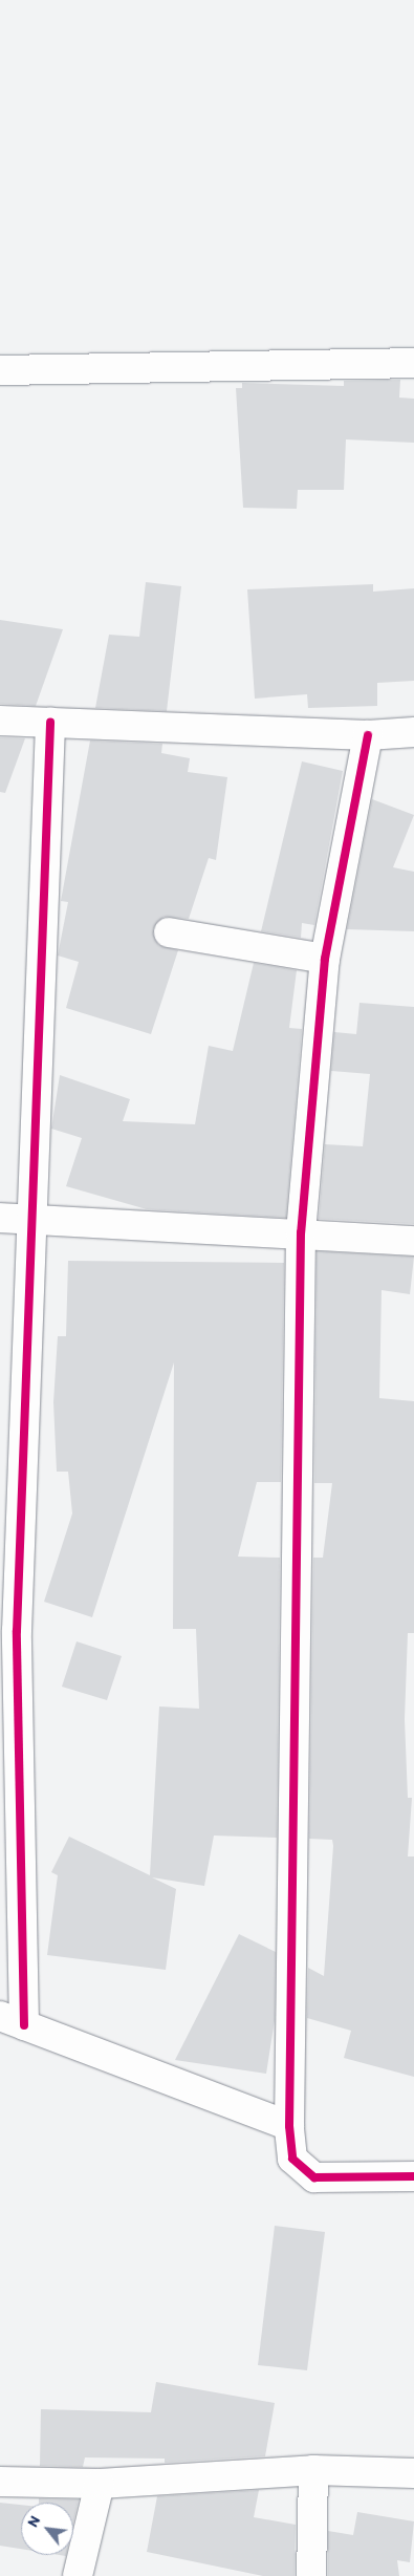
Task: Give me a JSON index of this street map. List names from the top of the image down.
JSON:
{
  "north": "top left"
}
